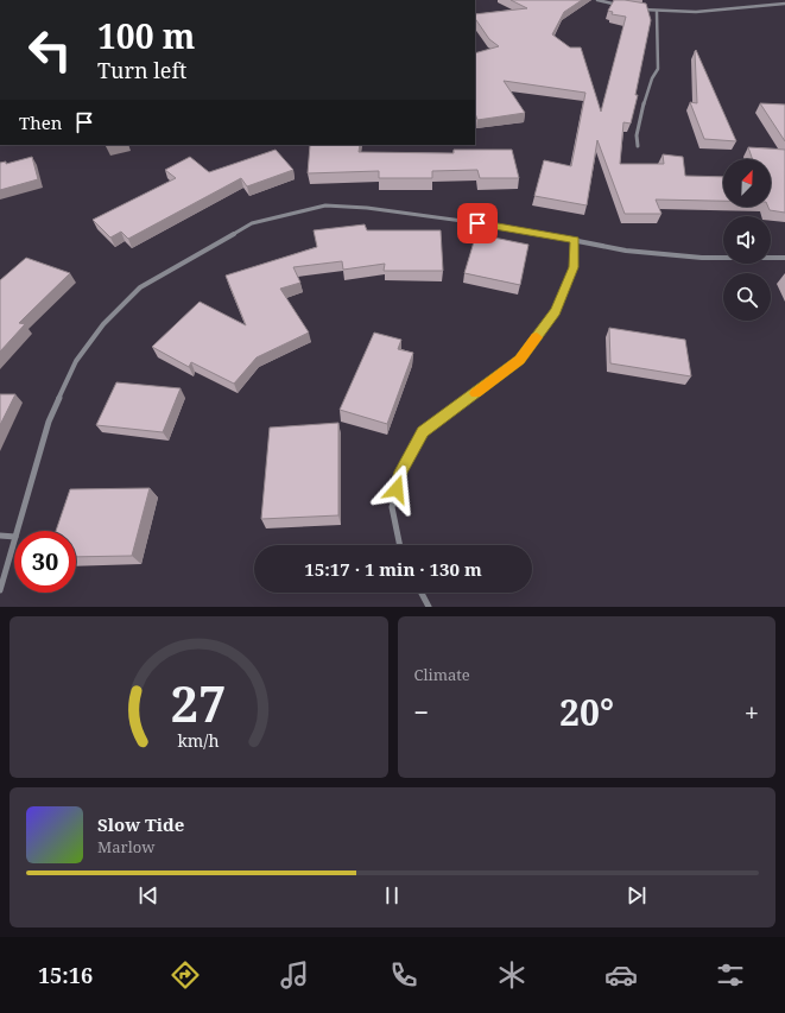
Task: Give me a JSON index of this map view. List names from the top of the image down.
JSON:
{
  "north": "top right",
  "page": {
    "turn": ["100 m", "Turn left"],
    "then": "Then",
    "limit": "30",
    "trip": "15:17 · 1 min · 130 m",
    "tile": "Climate",
    "heat": ["−", "20°", "+"],
    "song": ["Slow Tide", "Marlow"],
    "tabs": "15:16",
    "gauge": ["27", "km/h"]
  }
}
